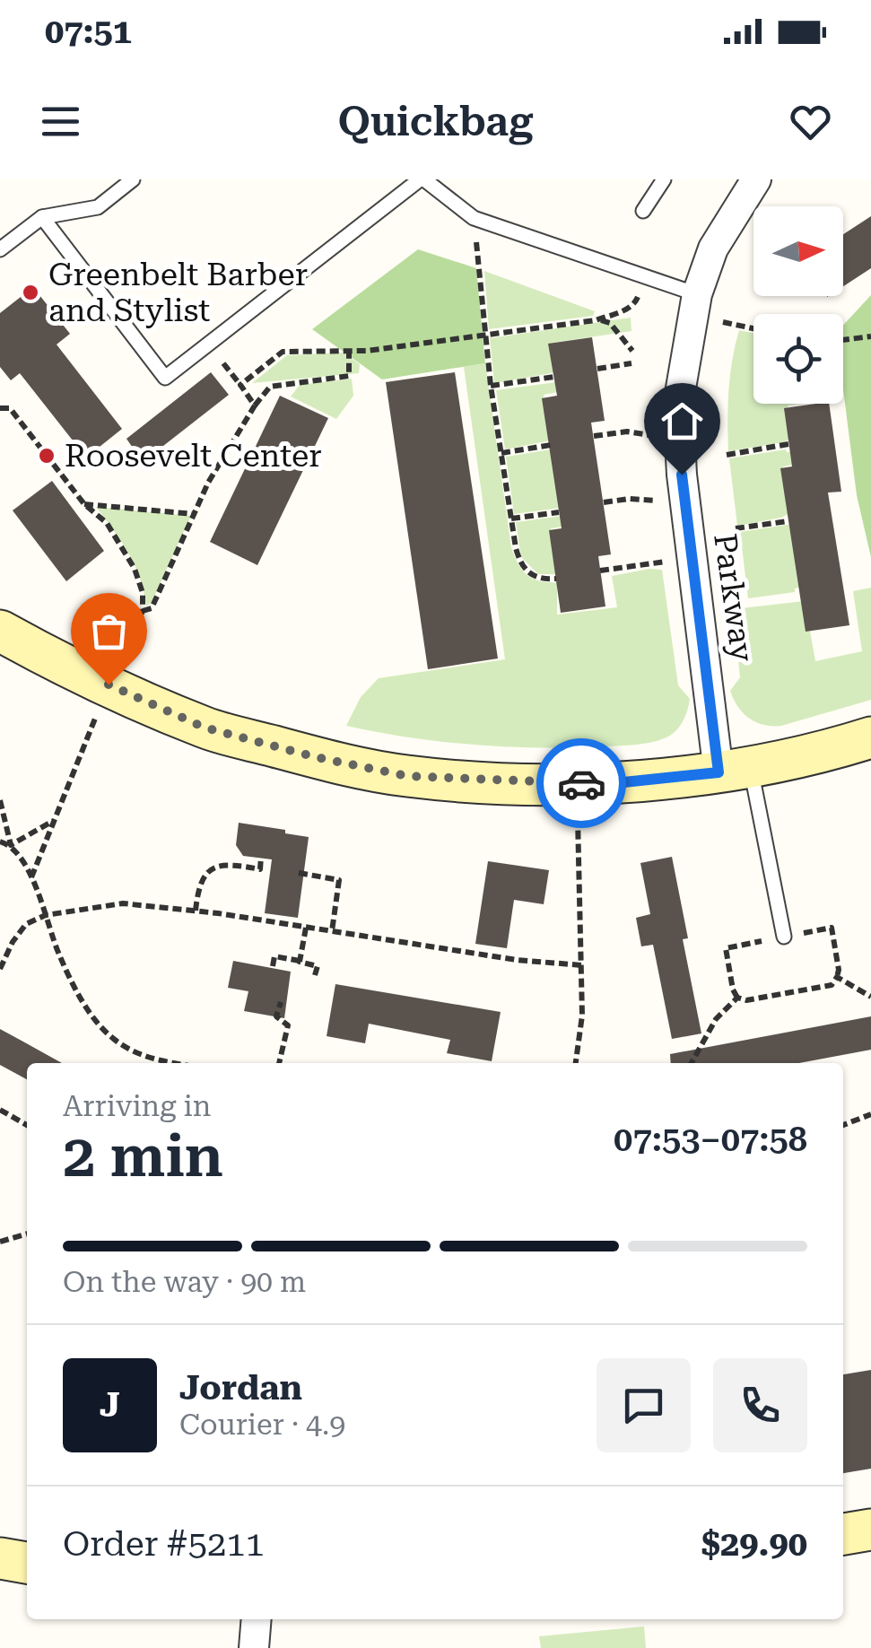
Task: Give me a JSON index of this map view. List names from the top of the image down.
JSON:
{
  "streets": {
    "street": ["Parkway"]
  },
  "places": ["Greenbelt Barber and Stylist", "Roosevelt Center"],
  "north": "right",
  "page": {
    "status": "07:51",
    "header": "Quickbag",
    "heading": ["2 min", "Arriving in", "07:53–07:58"],
    "panel": [
      "Jordan",
      "Courier · 4.9",
      "Order #5211",
      "$29.90"
    ],
    "bar": "On the way · 90 m",
    "round": "J"
  }
}
